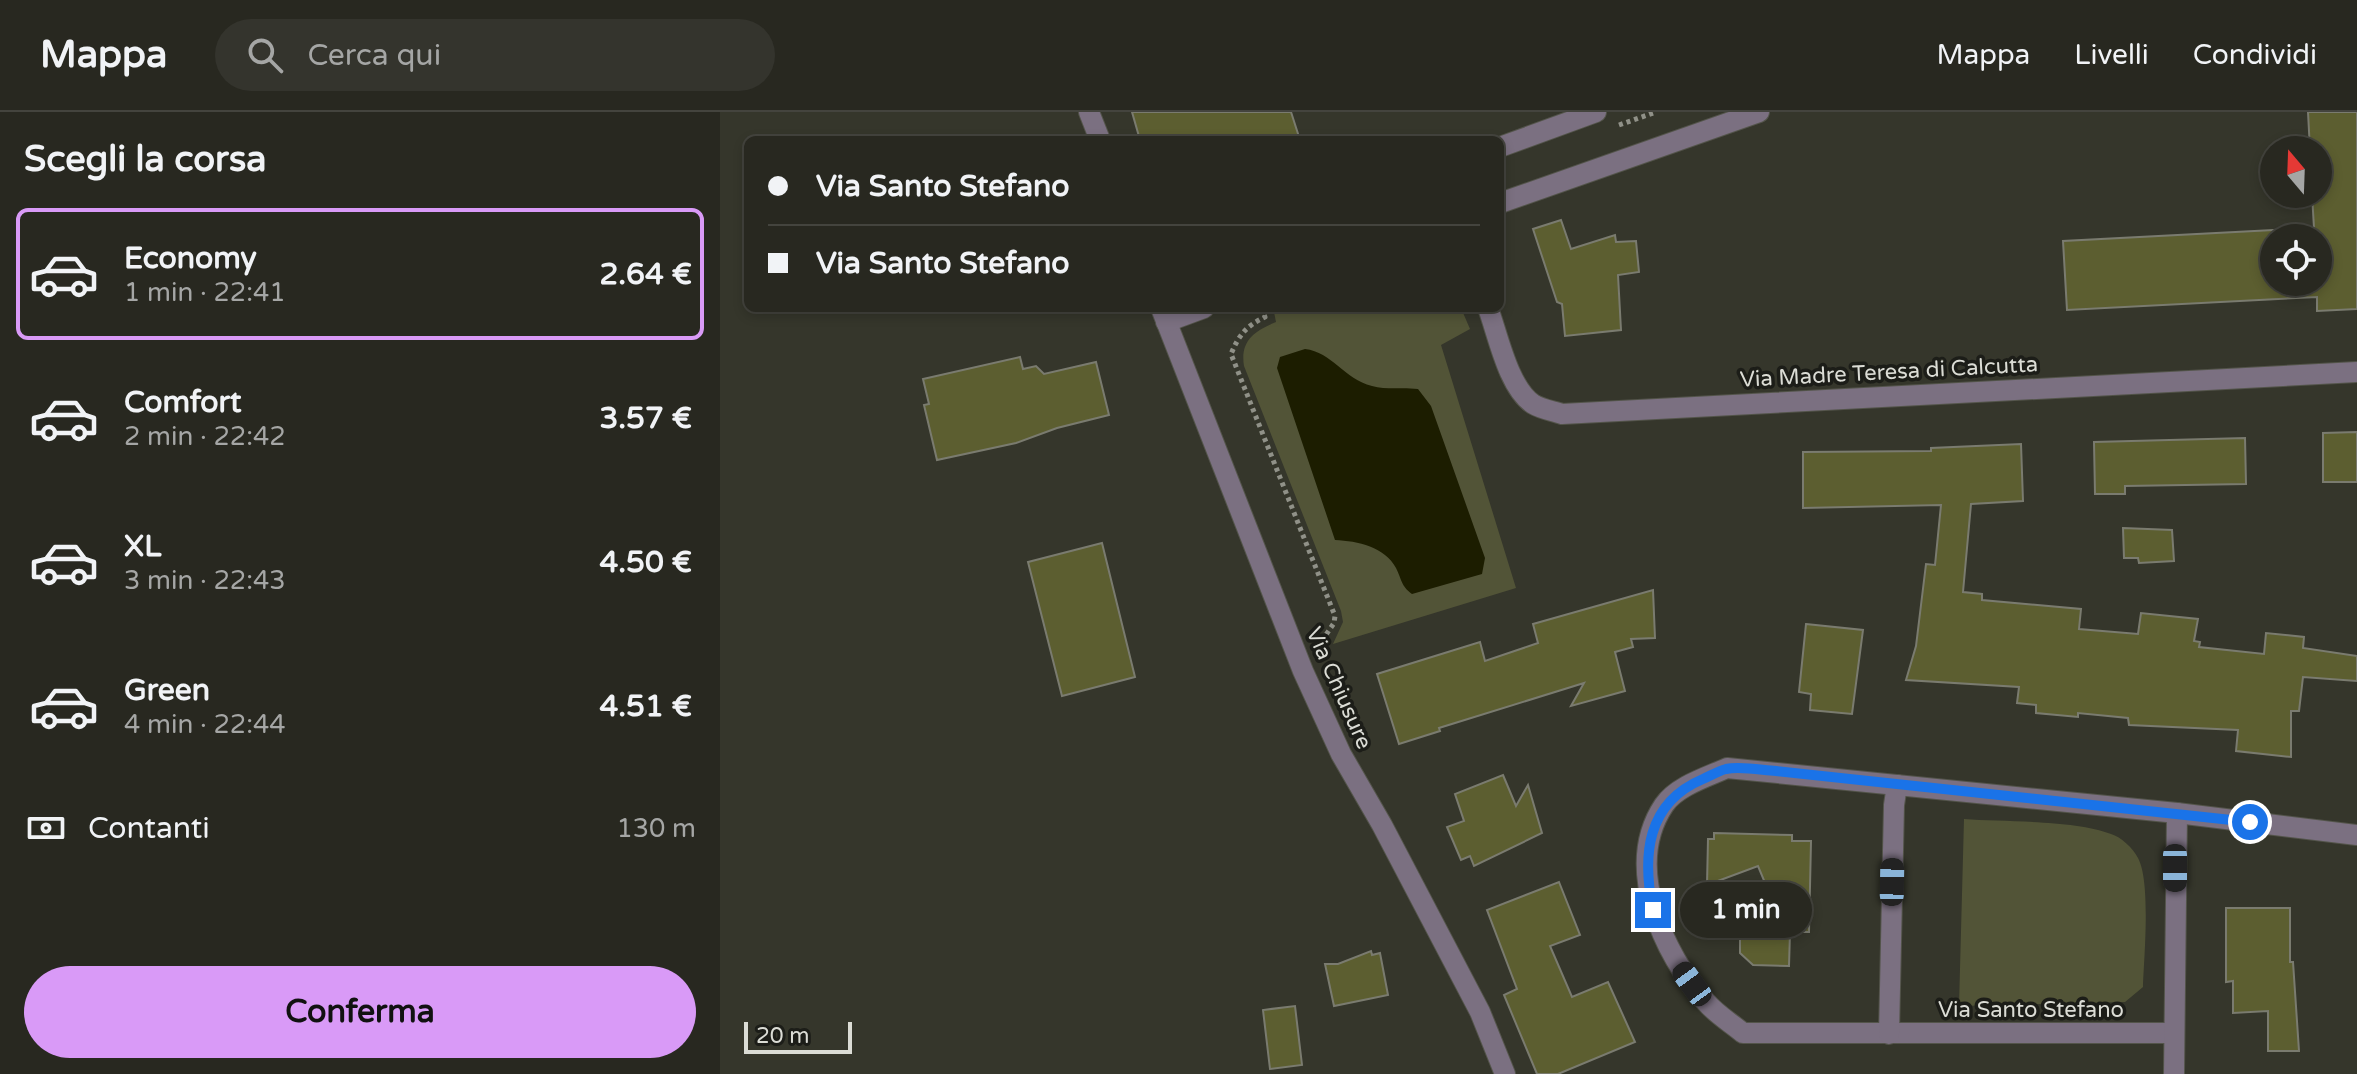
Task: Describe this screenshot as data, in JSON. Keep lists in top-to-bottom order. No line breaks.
{"streets":{"street":["Via Madre Teresa di Calcutta","Via Chiusure","Via Santo Stefano"]},"scale_bar":"20 m","north":"top","page":{"header":"Mappa","search":"Cerca qui","nav":["Mappa","Livelli","Condividi"],"heading":"Scegli la corsa","banner":["Via Santo Stefano","Via Santo Stefano"],"list":[{"name":"Economy","note":"1 min · 22:41","value":"2.64 €"},{"name":"Comfort","note":"2 min · 22:42","value":"3.57 €"},{"name":"XL","note":"3 min · 22:43","value":"4.50 €"},{"name":"Green","note":"4 min · 22:44","value":"4.51 €"}],"pay":["Contanti","130 m"],"bubble":"1 min","buttons":"Conferma","scale":"20 m"}}
